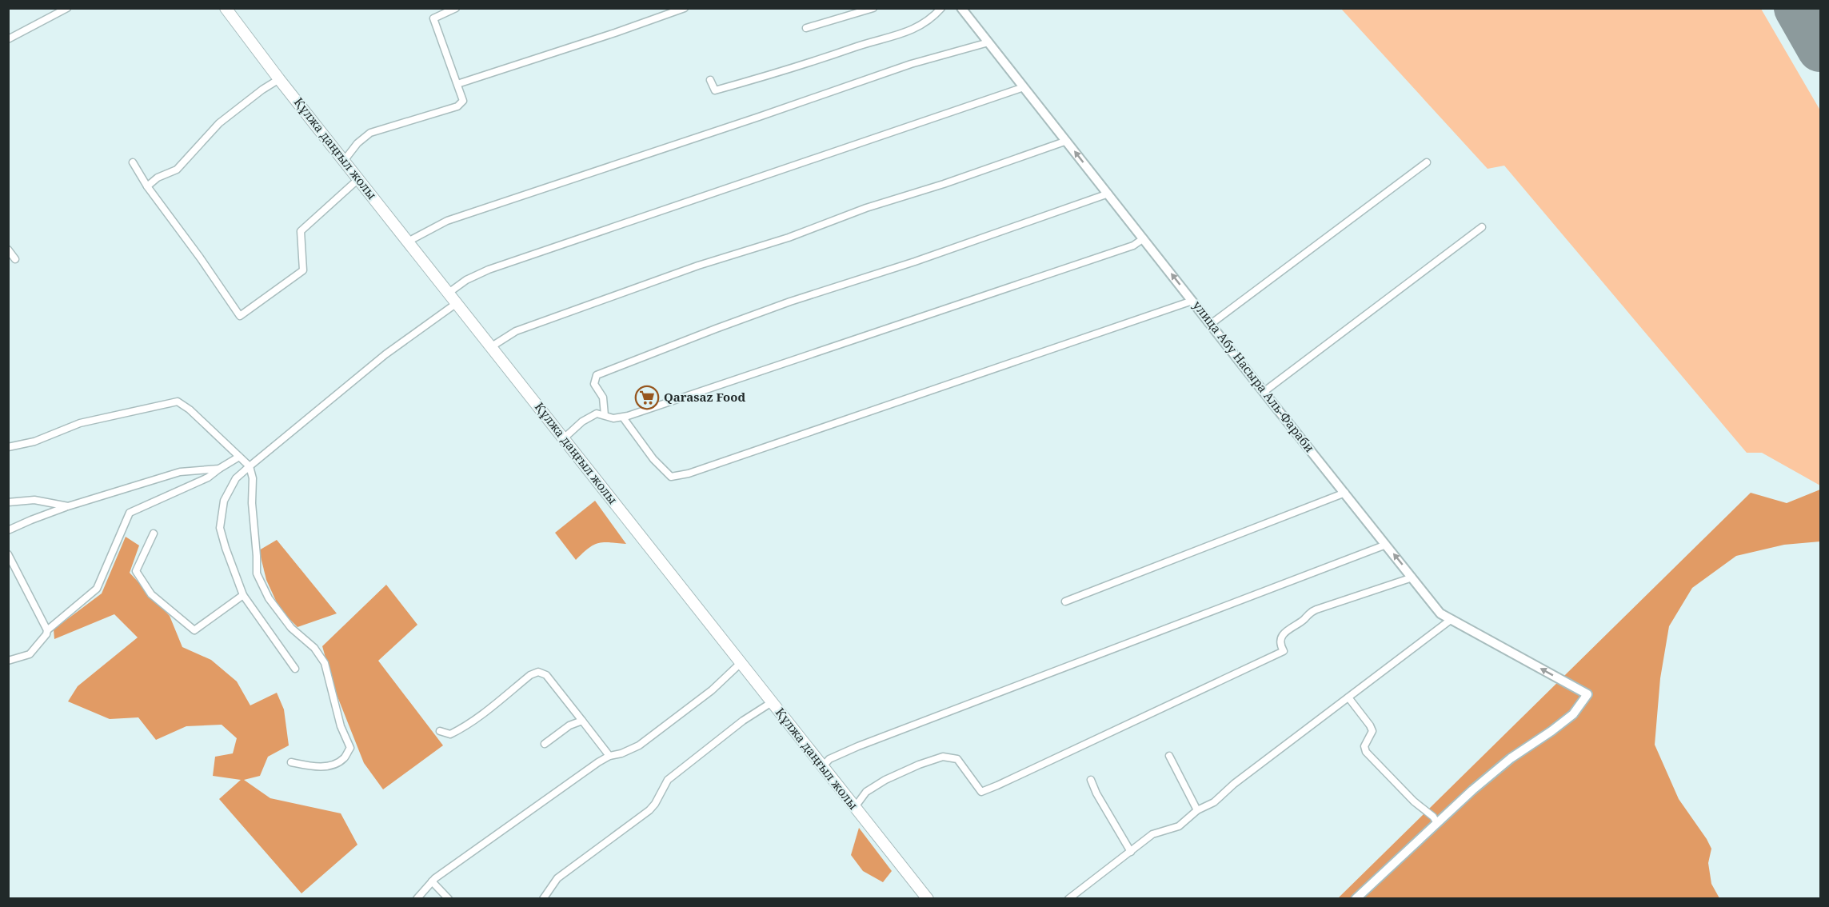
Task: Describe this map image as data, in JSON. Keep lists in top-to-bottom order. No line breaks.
{"streets":{"main road":["Құлжа даңғыл жолы"],"street":["улица Абу Насыра Аль-Фараби"]},"places":{"supermarket":["Qarasaz Food"]}}
